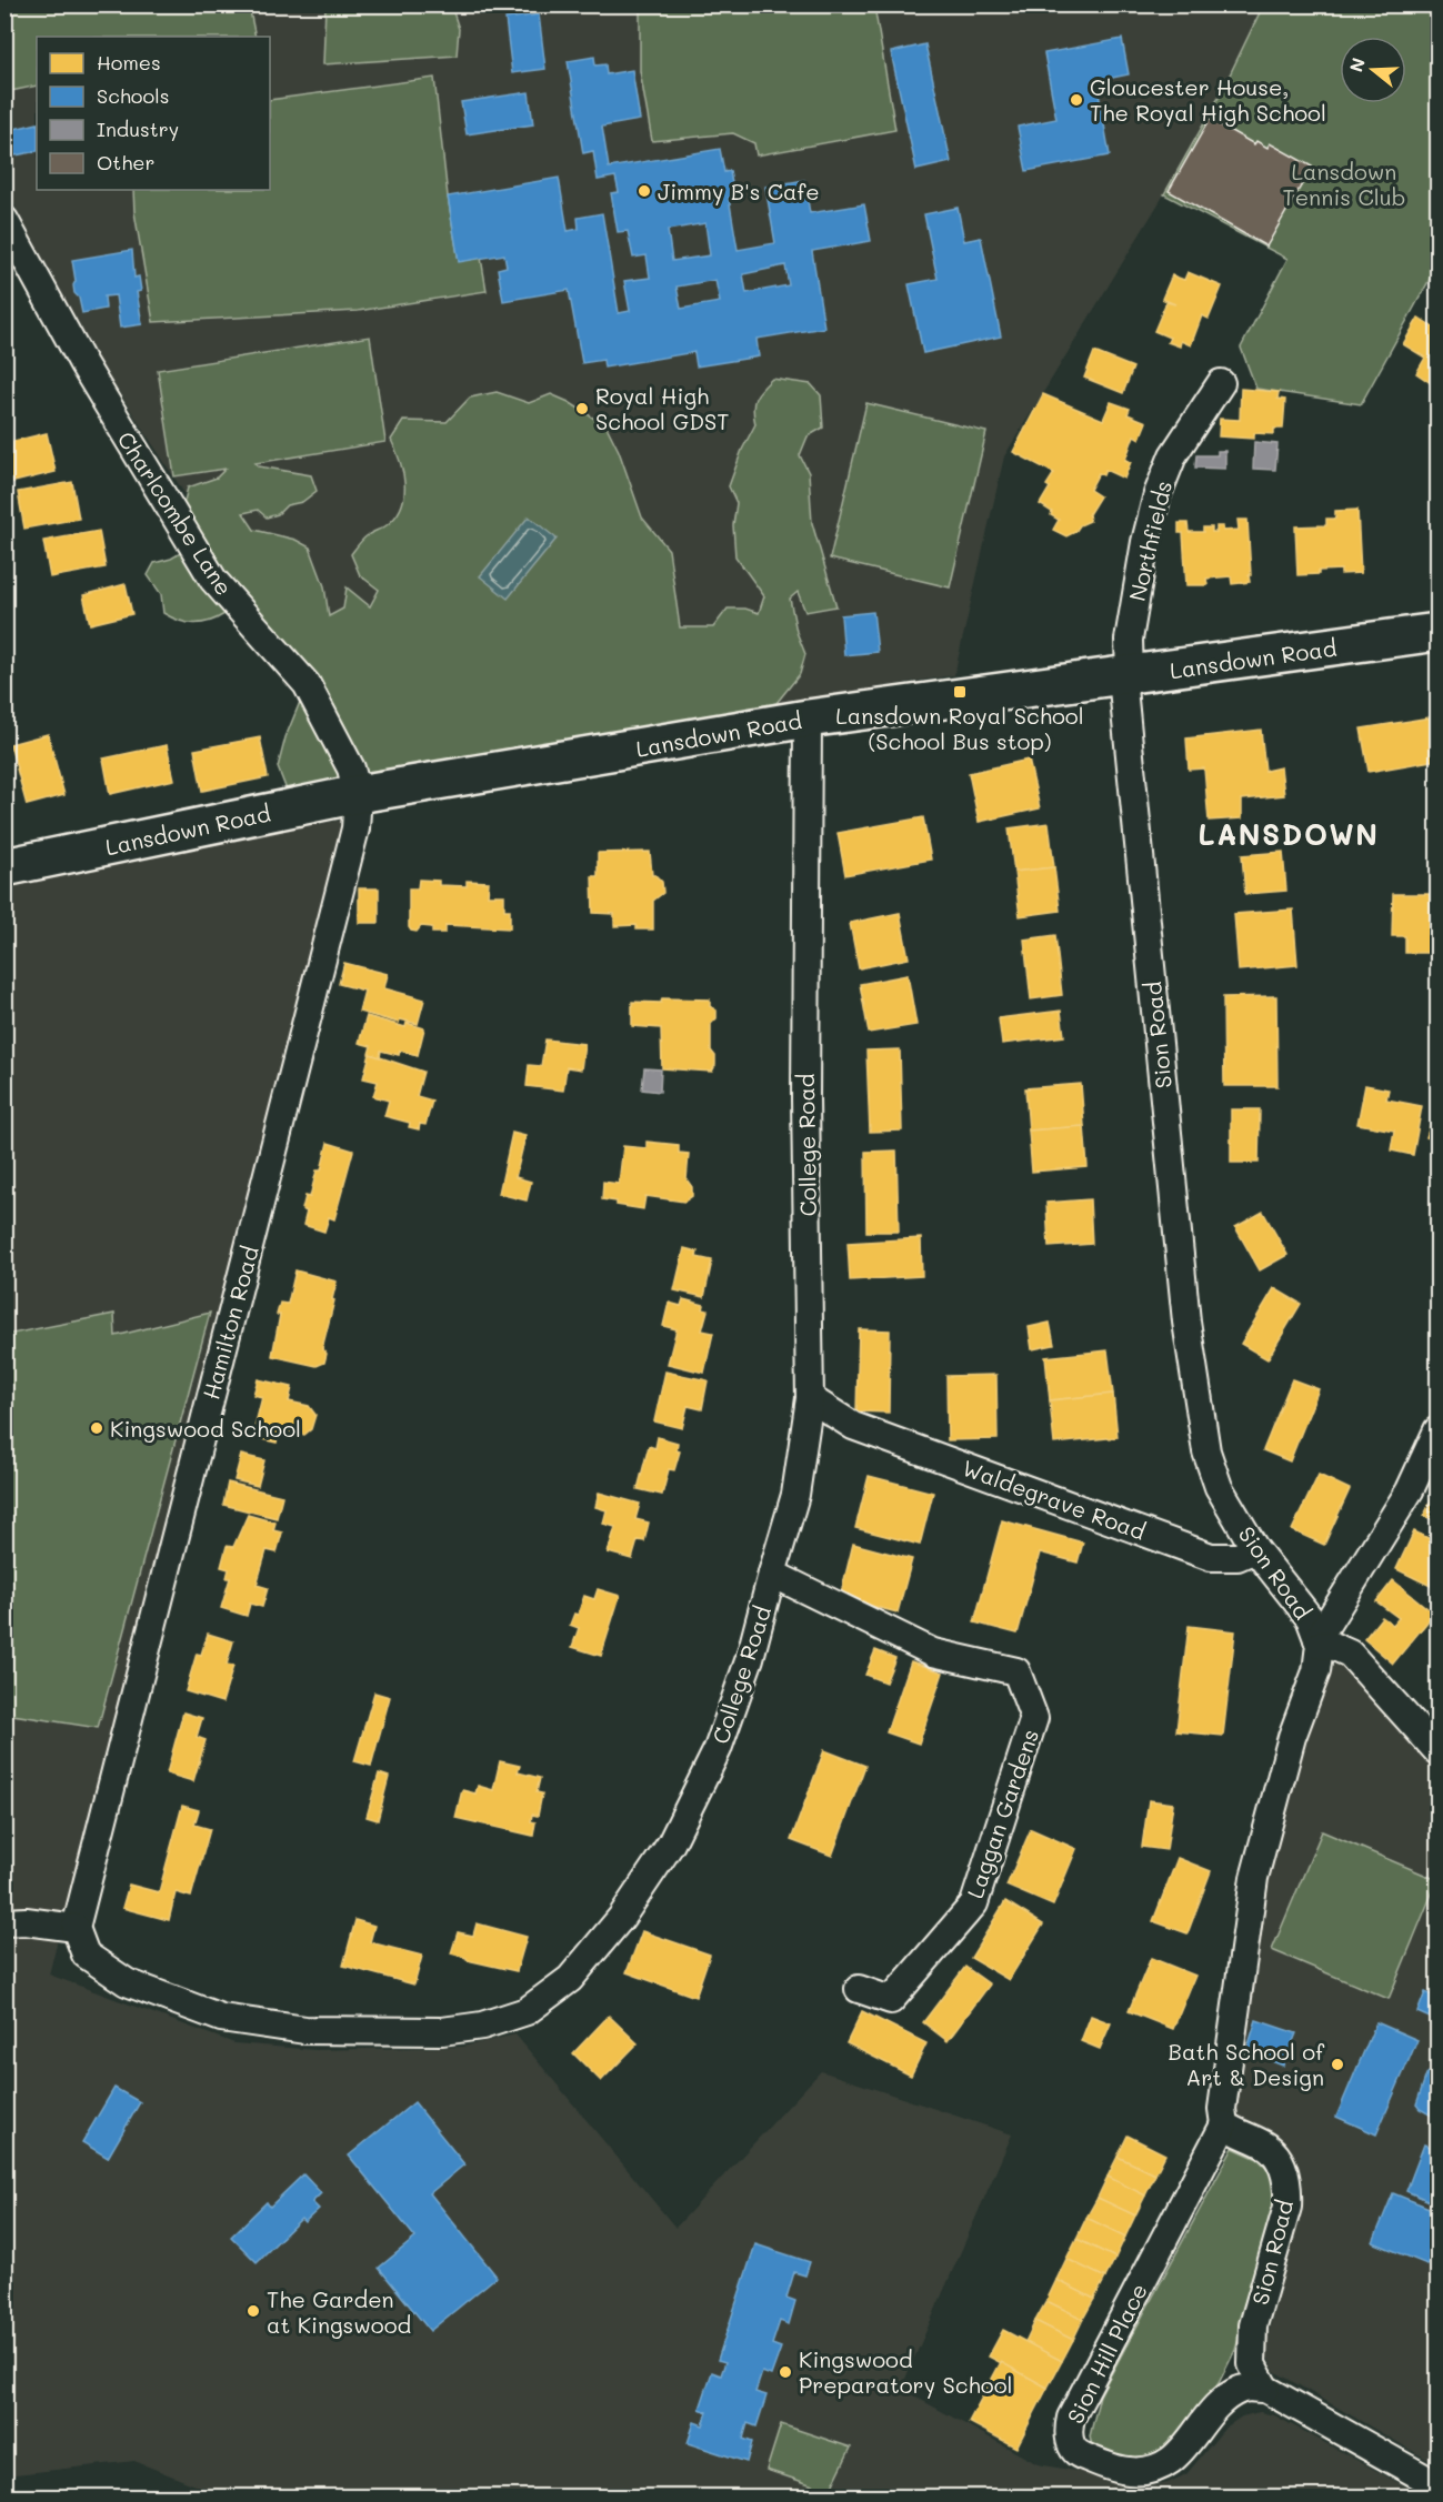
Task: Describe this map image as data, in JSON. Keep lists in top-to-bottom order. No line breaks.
{"streets":{"street":["Charlcombe Lane","Northfields","Lansdown Road","Sion Road","College Road","Hamilton Road","Waldegrave Road","Laggan Gardens","Sion Hill Place"]},"crossings":[["Charlcombe Lane","Lansdown Road"],["Charlcombe Lane","Hamilton Road"],["Northfields","Lansdown Road"],["Northfields","Sion Road"],["Lansdown Road","Sion Road"],["Lansdown Road","College Road"],["Lansdown Road","Hamilton Road"],["Sion Road","Waldegrave Road"],["Sion Road","Sion Hill Place"],["College Road","Hamilton Road"],["College Road","Waldegrave Road"],["College Road","Laggan Gardens"]],"districts":["LANSDOWN"],"parks":["Lansdown Tennis Club"],"places":{"other":["Gloucester House, The Royal High School","Jimmy B's Cafe","Royal High School GDST","Kingswood School","Bath School of Art & Design","The Garden at Kingswood","Kingswood Preparatory School"],"transit":["Lansdown Royal School (School Bus stop)"]},"legend":["Homes","Schools","Industry","Other"],"north":"left"}
